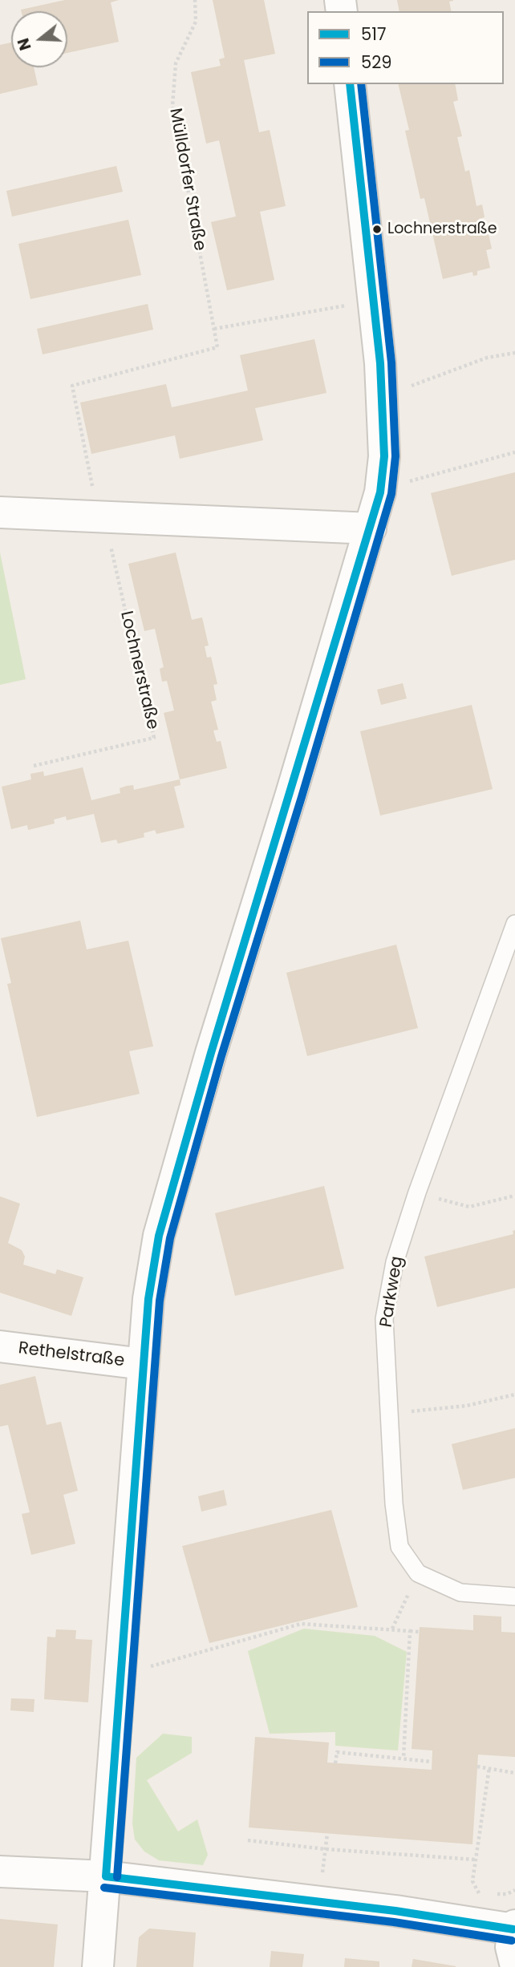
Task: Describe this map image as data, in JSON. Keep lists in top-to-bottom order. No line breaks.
{"streets":{"street":["Rethelstraße"],"lane":["Parkweg"],"path":["Mülldorfer Straße","Lochnerstraße"]},"crossings":[["Mülldorfer Straße","Lochnerstraße"]],"places":["Lochnerstraße"],"lines":["transit line 517","transit line 529"],"legend":["517","529"],"north":"left"}
